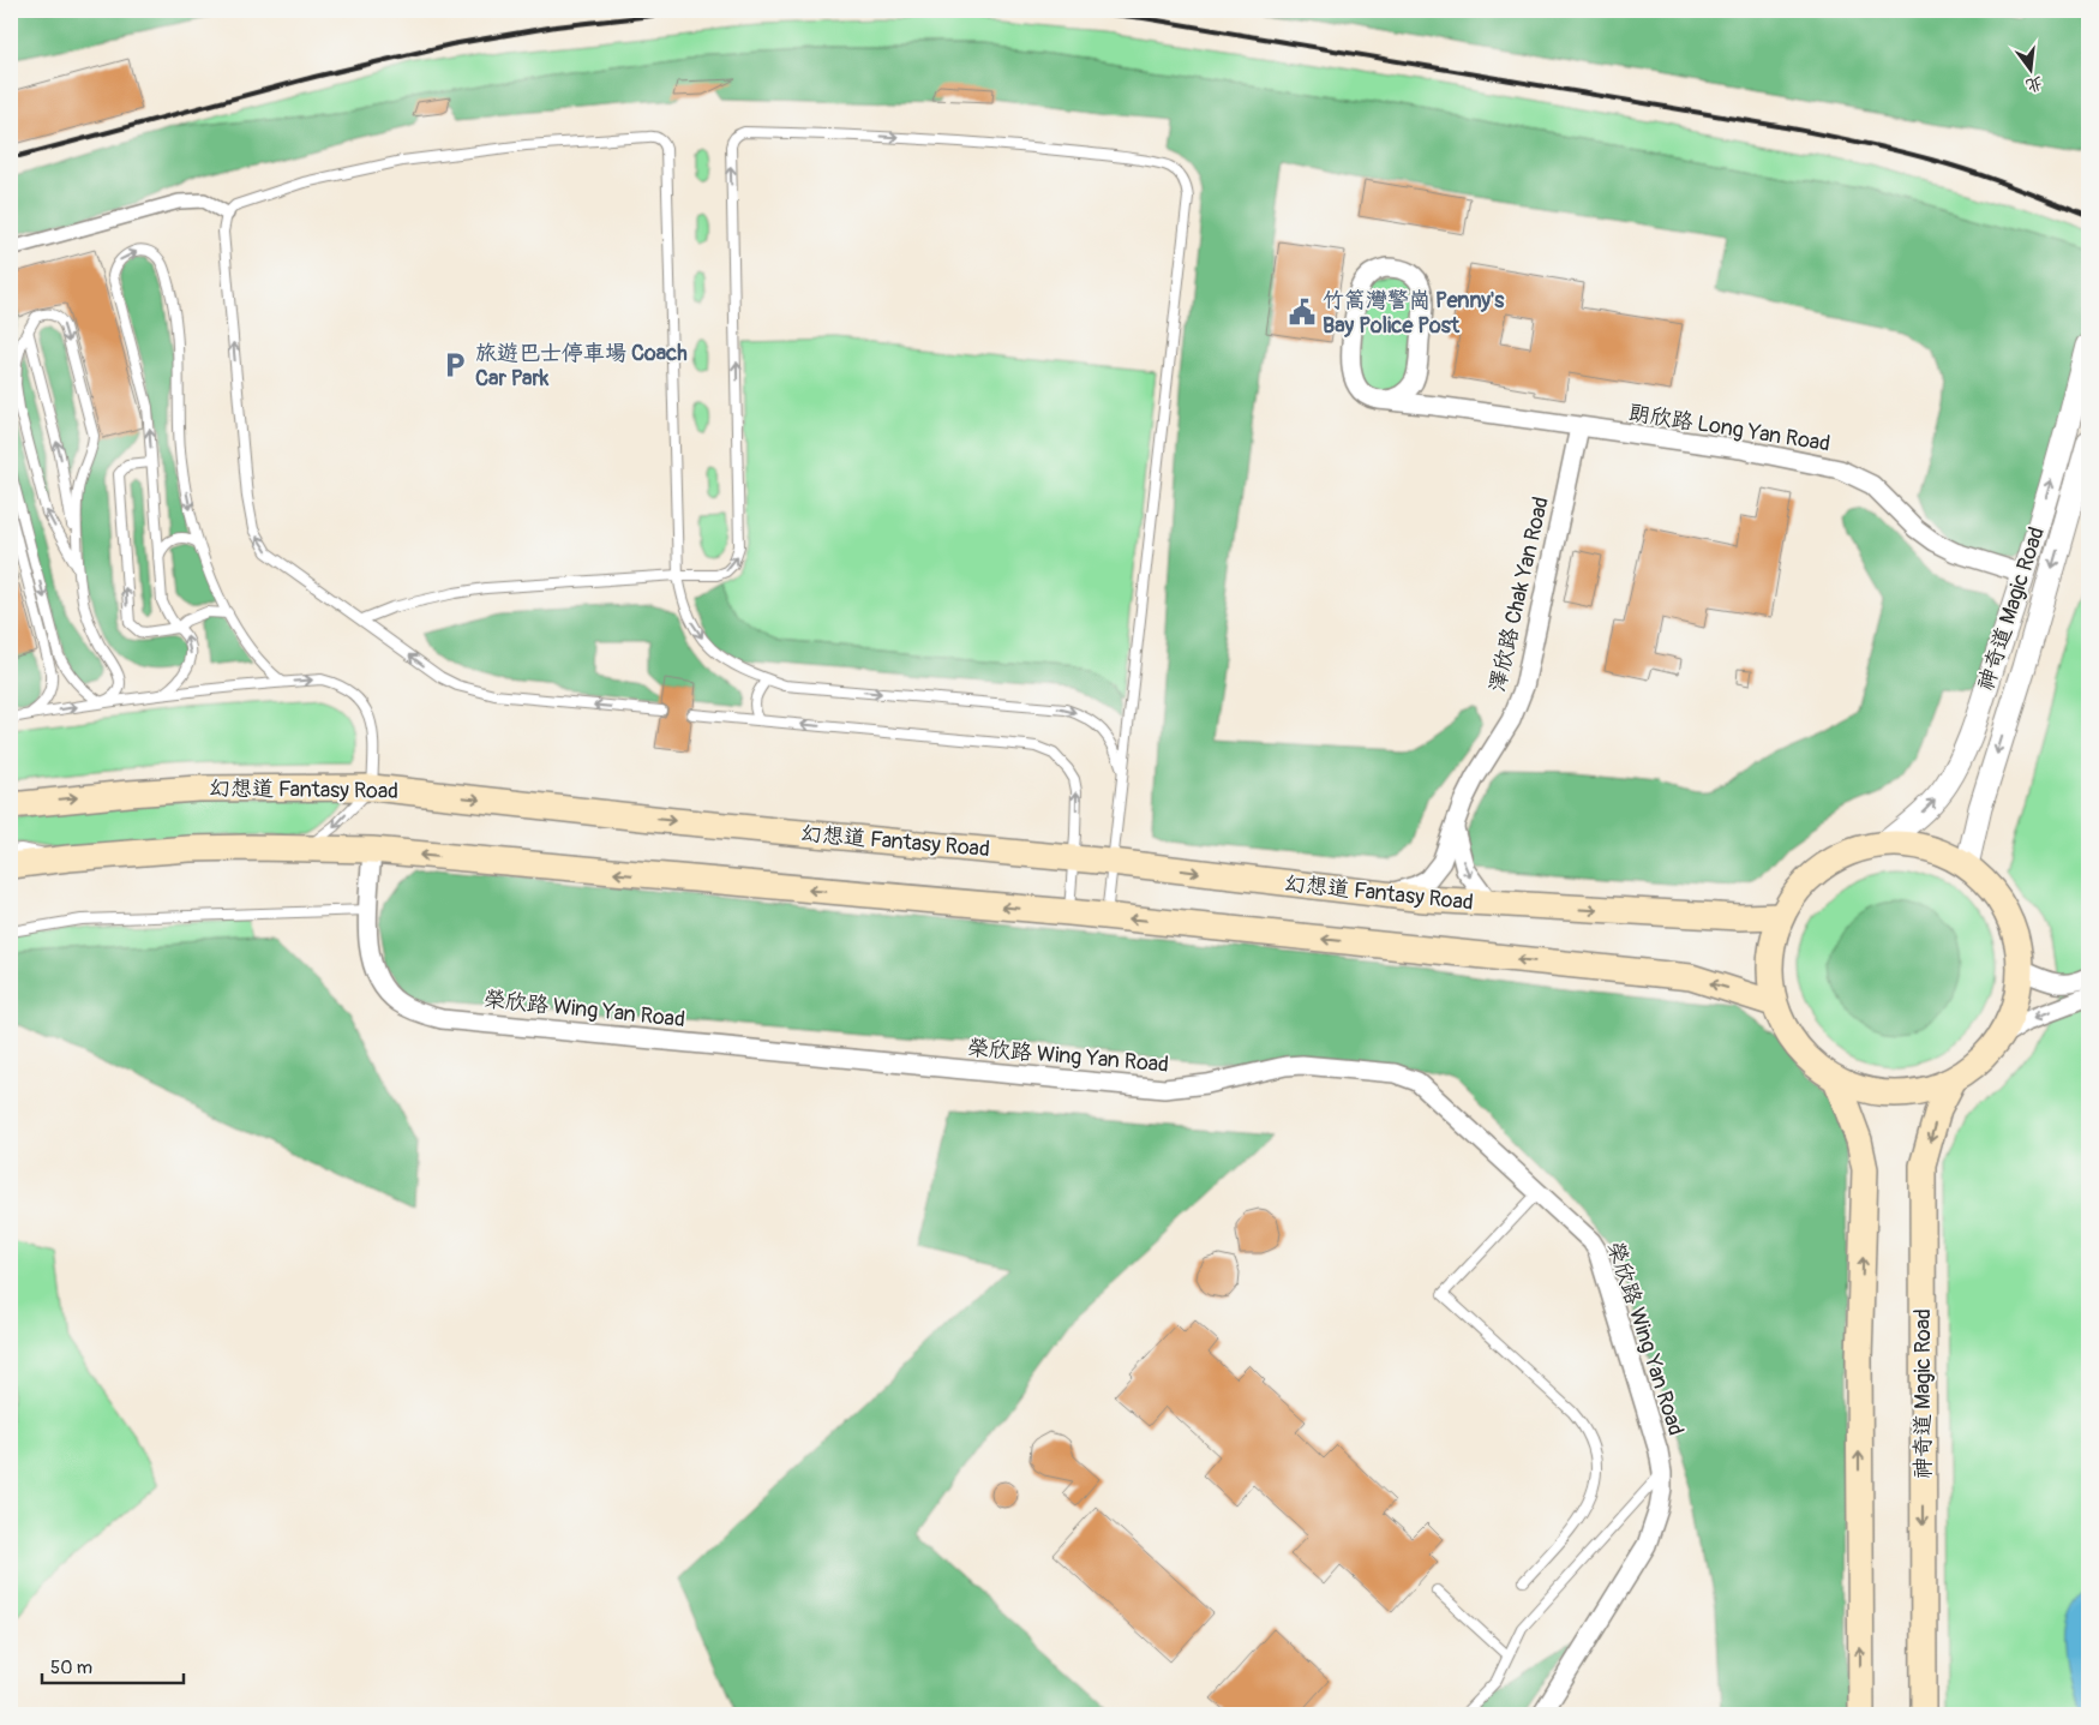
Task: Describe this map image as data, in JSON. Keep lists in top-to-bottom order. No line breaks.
{"streets":{"main road":["神奇道 Magic Road","幻想道 Fantasy Road"],"street":["朗欣路 Long Yan Road","澤欣路 Chak Yan Road","榮欣路 Wing Yan Road"]},"crossings":[["朗欣路 Long Yan Road","澤欣路 Chak Yan Road"],["朗欣路 Long Yan Road","神奇道 Magic Road"],["澤欣路 Chak Yan Road","幻想道 Fantasy Road"]],"places":{"public building":["竹篙灣警崗 Penny's Bay Police Post"],"parking":["旅遊巴士停車場 Coach Car Park"]},"scale_bar":"50 m","north":"bottom"}
